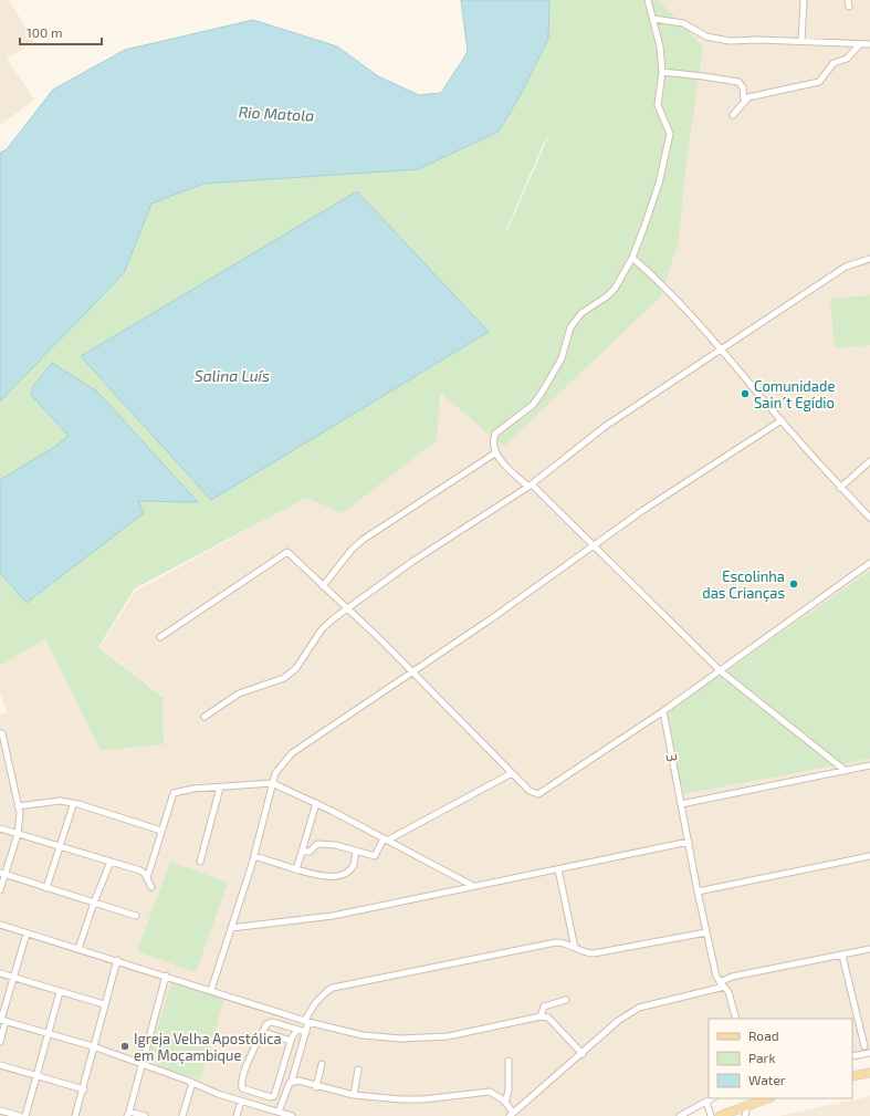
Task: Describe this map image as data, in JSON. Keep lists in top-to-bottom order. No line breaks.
{"streets":{"street":["3"]},"water":["Rio Matola","Salina Luís"],"places":["Comunidade Sain´t Egídio","Escolinha das Crianças","Igreja Velha Apostólica em Moçambique"],"legend":["Road","Park","Water"],"scale_bar":"100 m"}
